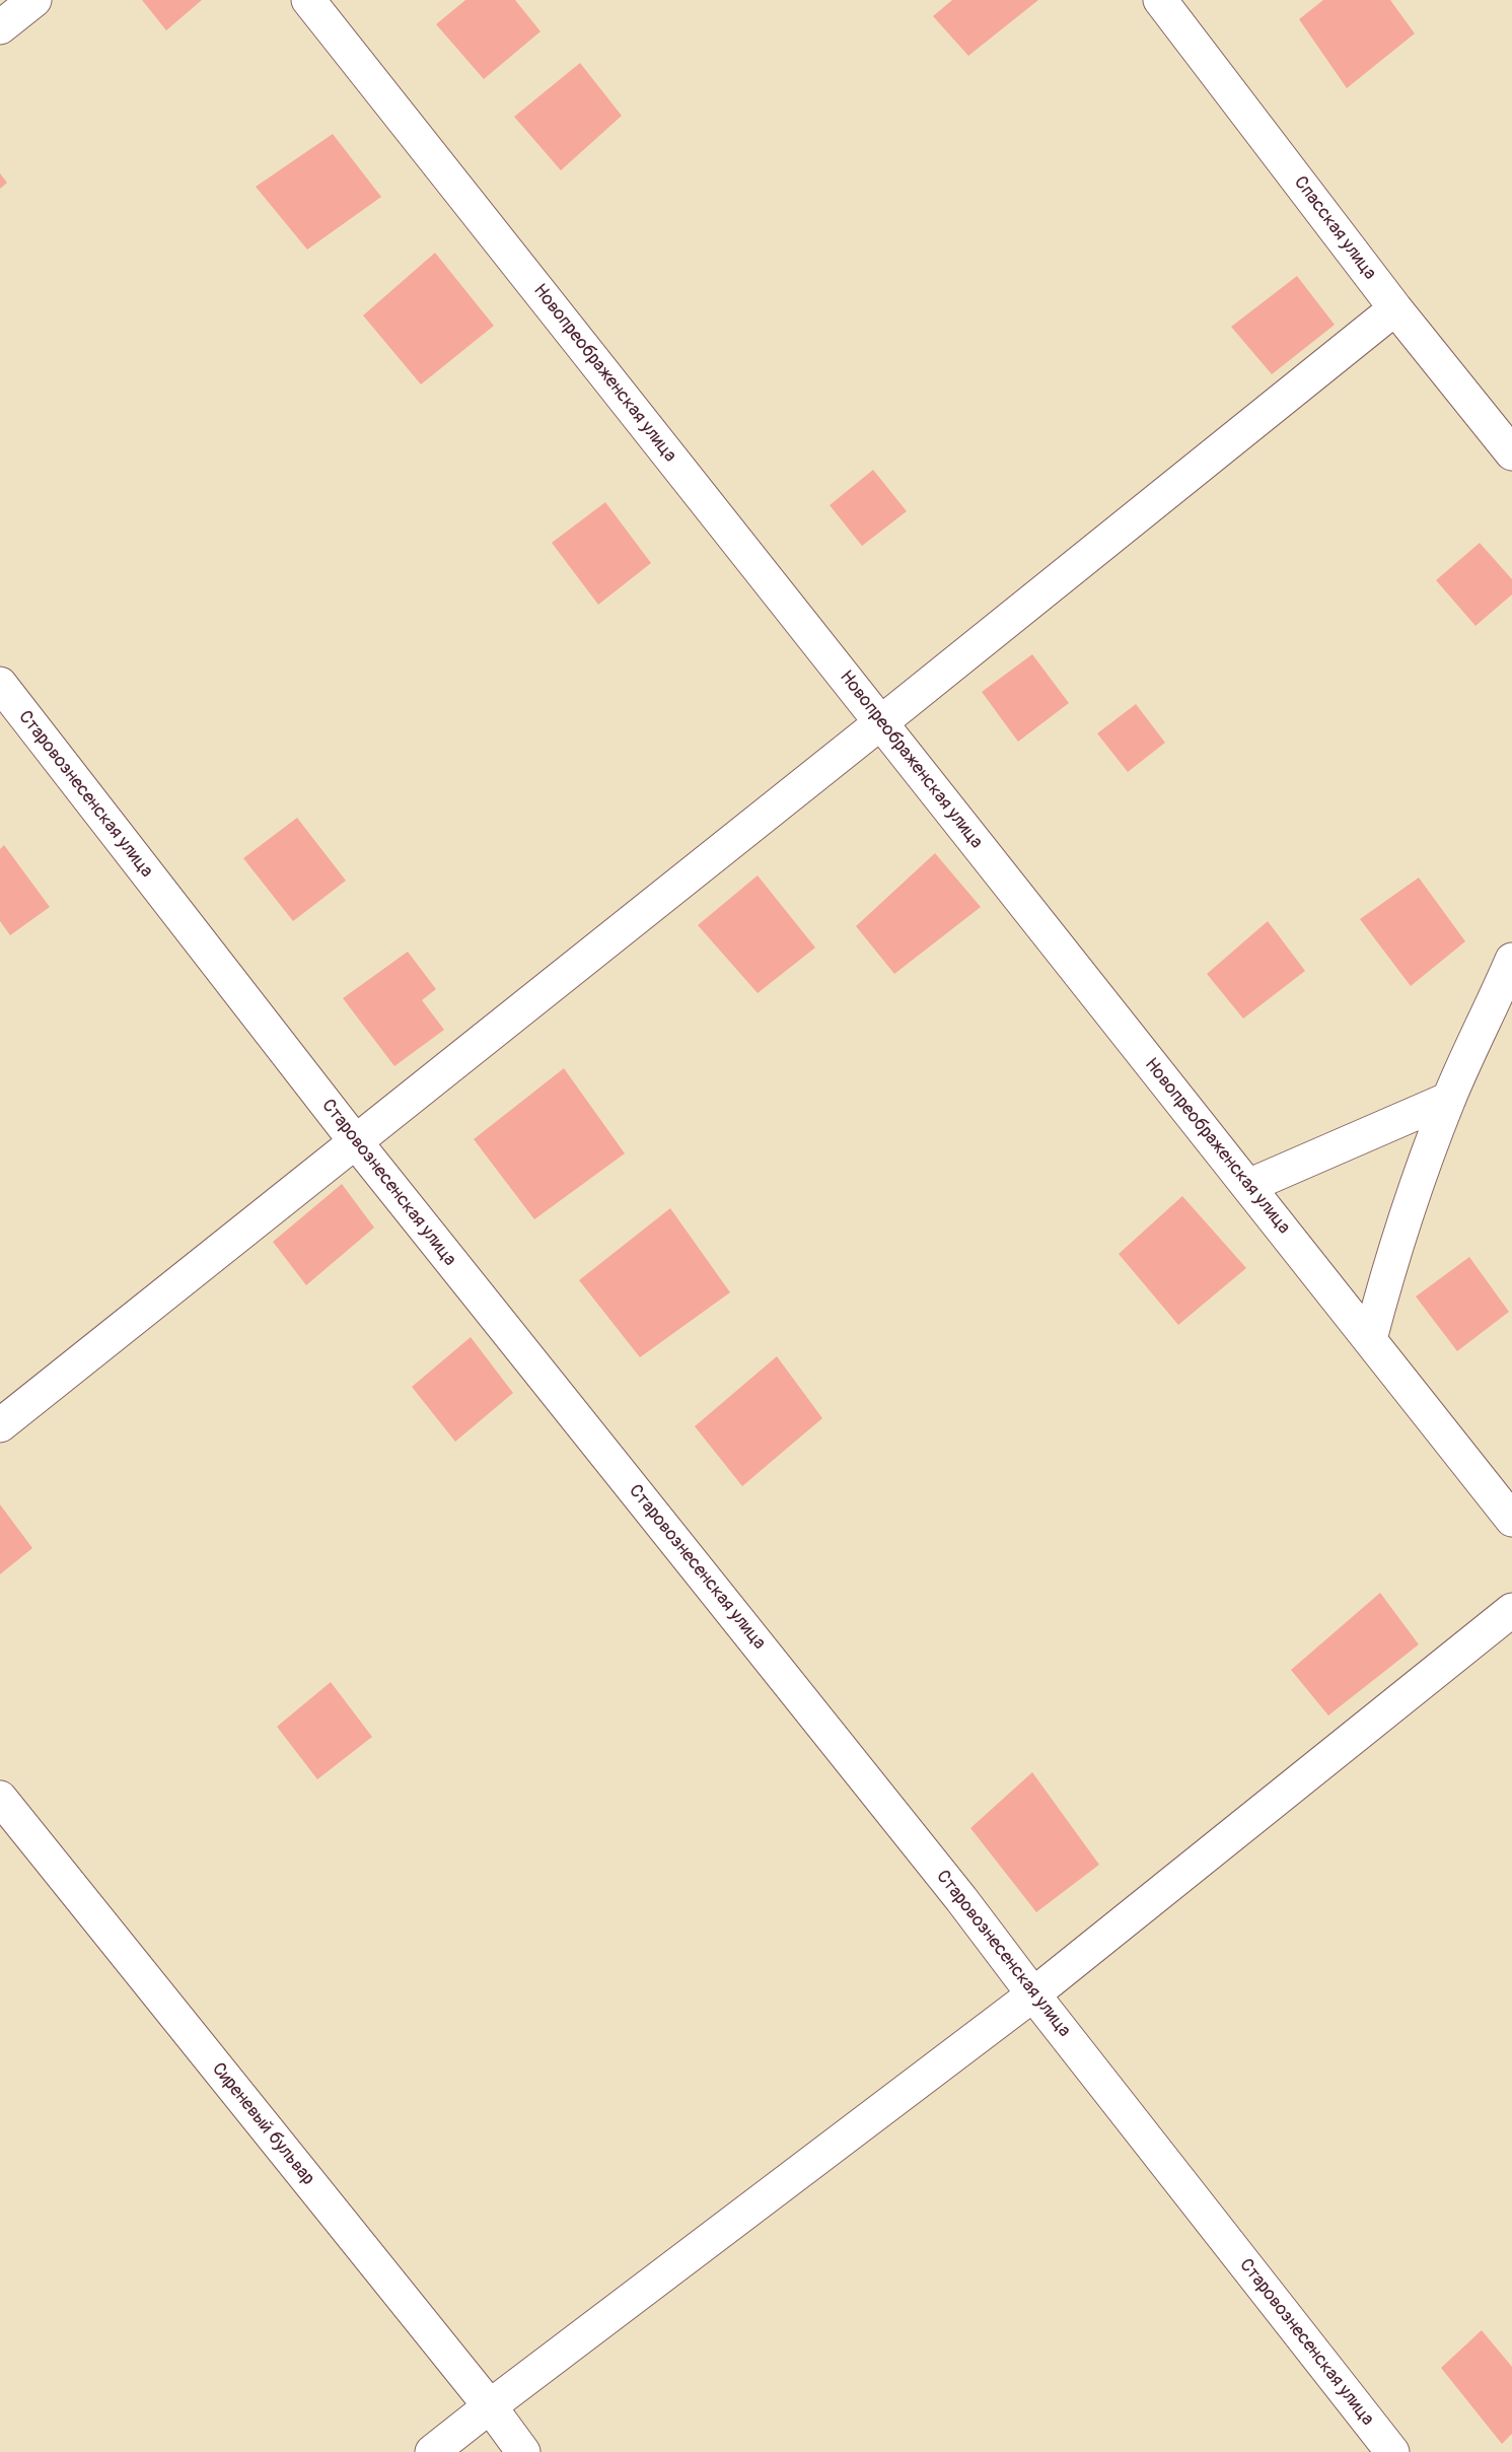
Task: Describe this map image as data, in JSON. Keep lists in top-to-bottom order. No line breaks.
{"streets":{"street":["Спасская улица","Новопреображенская улица","Старовознесенская улица","Сиреневый бульвар"]}}
